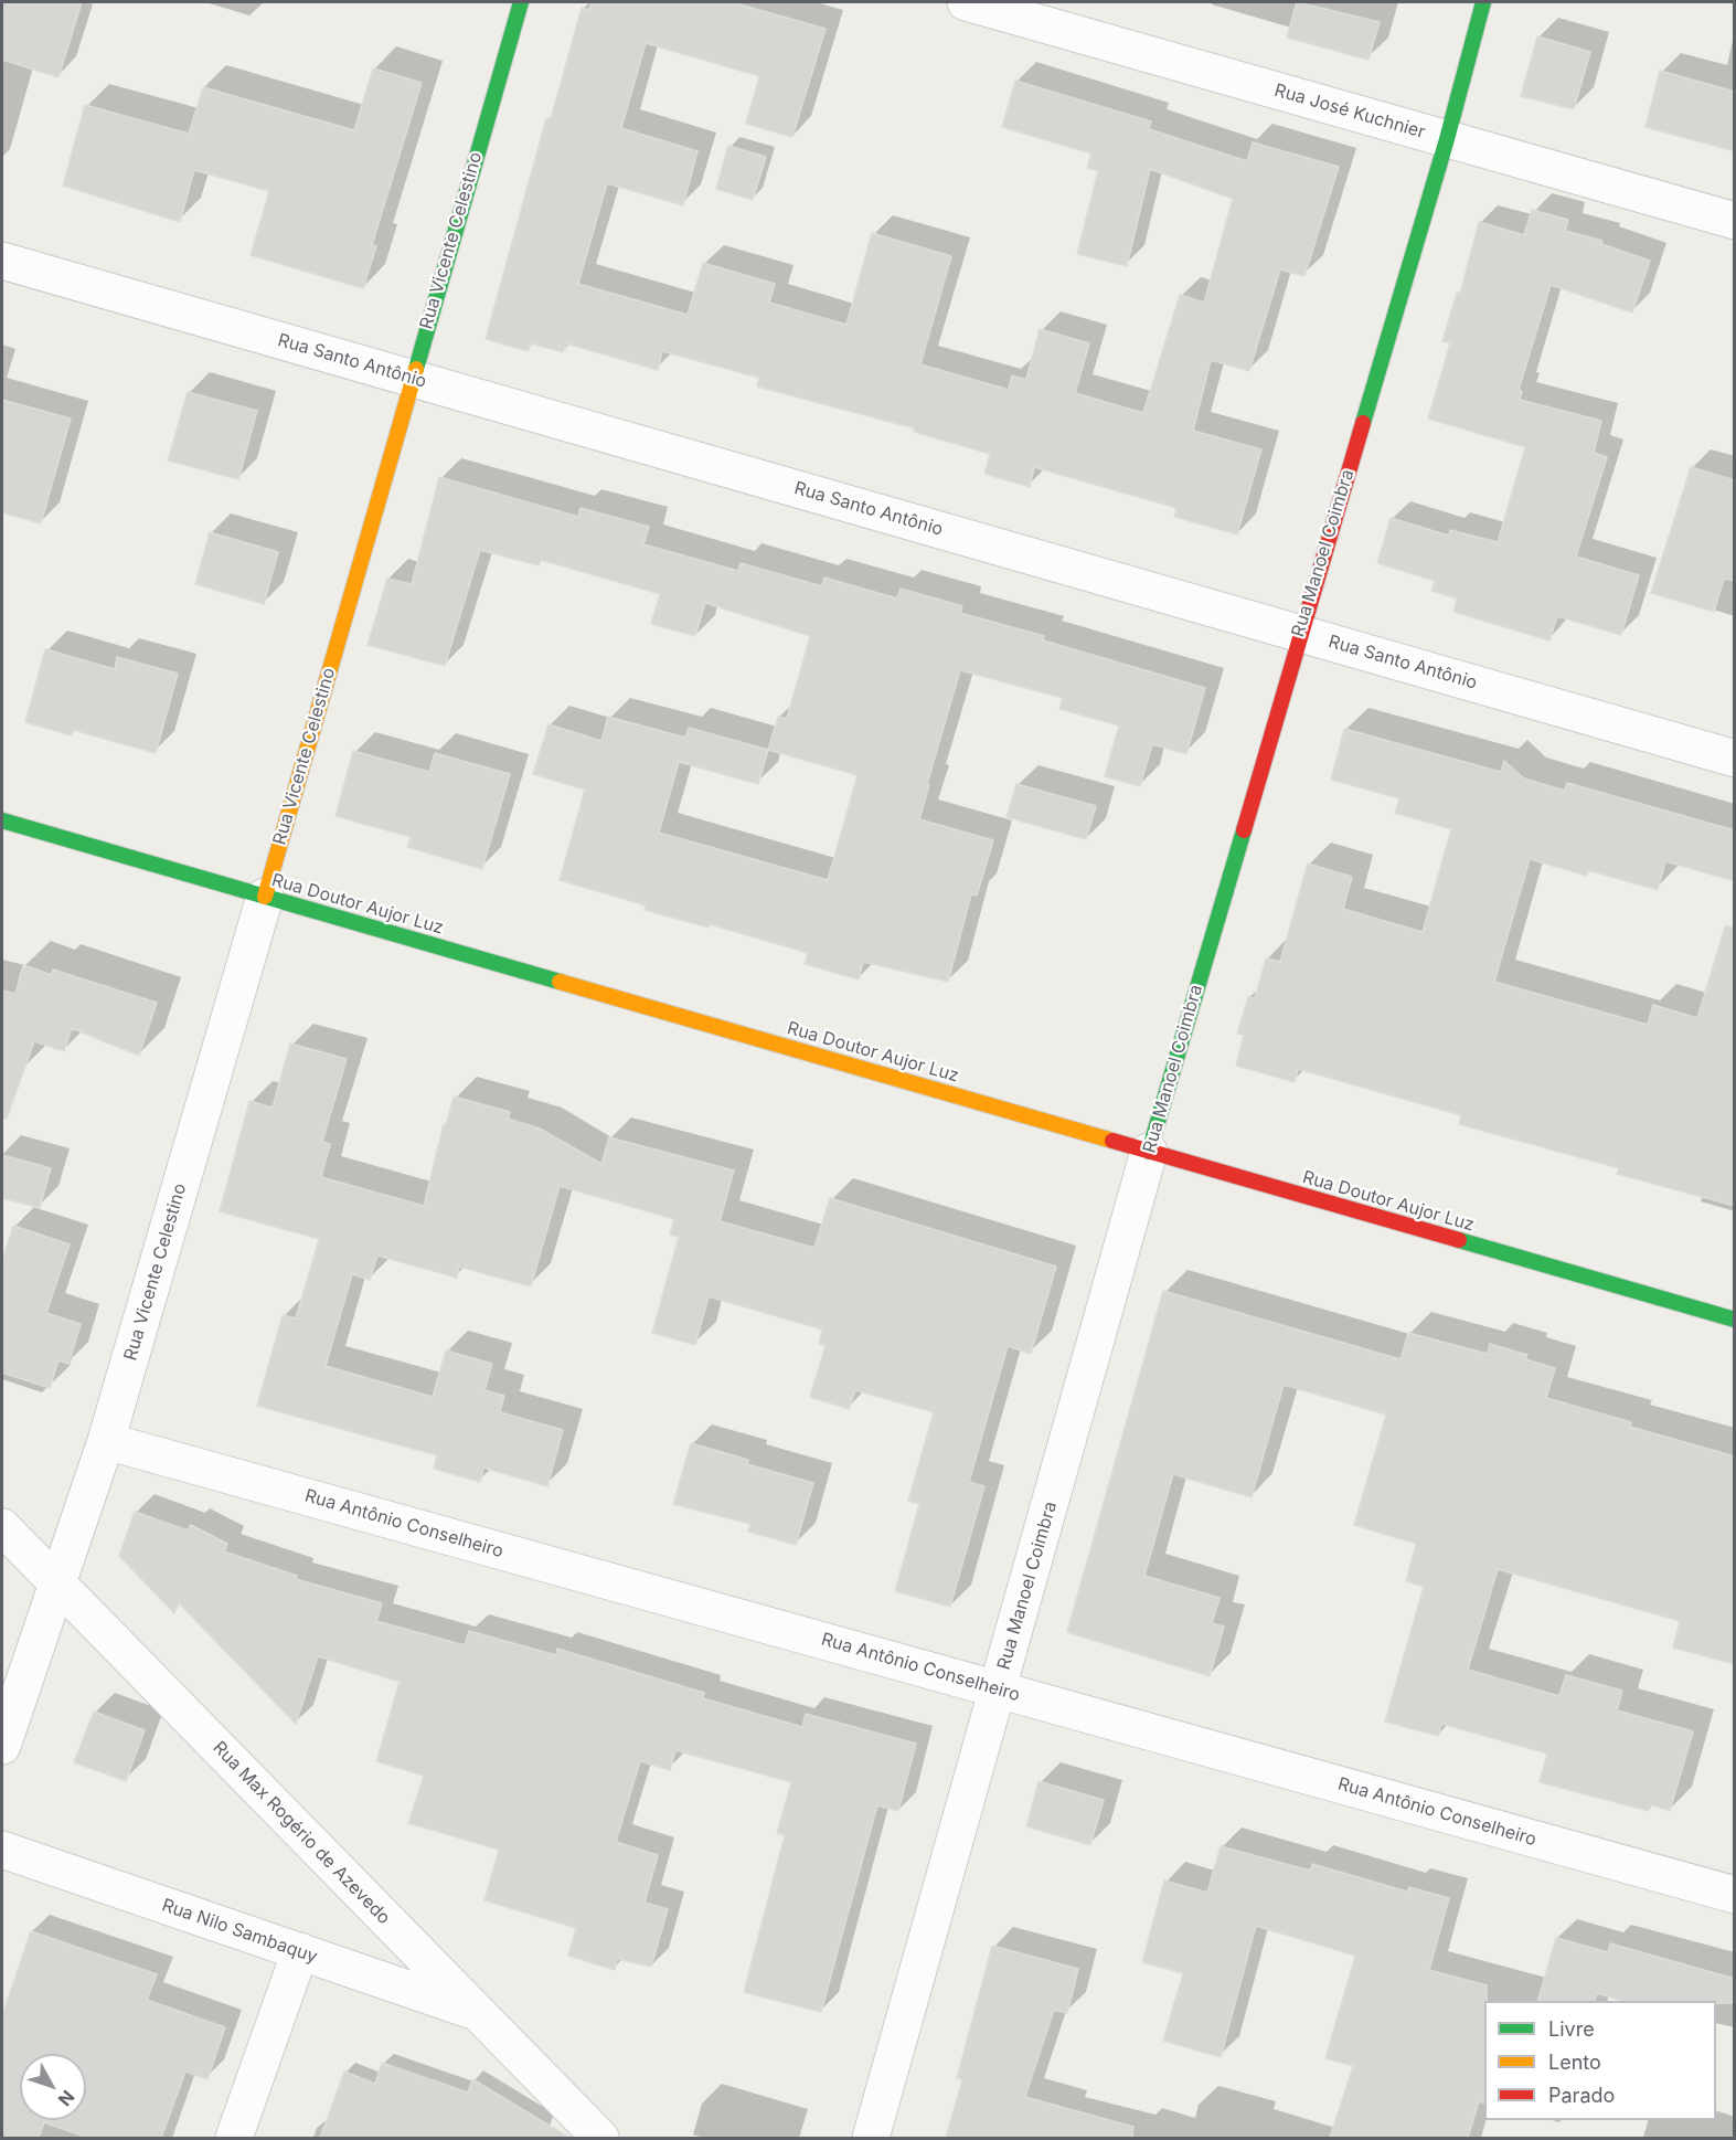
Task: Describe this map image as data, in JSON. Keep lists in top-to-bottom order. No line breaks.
{"streets":{"street":["Rua José Kuchnier","Rua Vicente Celestino","Rua Santo Antônio","Rua Manoel Coimbra","Rua Doutor Aujor Luz","Rua Antônio Conselheiro","Rua Max Rogério de Azevedo","Rua Nilo Sambaquy"]},"crossings":[["Rua José Kuchnier","Rua Manoel Coimbra"],["Rua Vicente Celestino","Rua Santo Antônio"],["Rua Vicente Celestino","Rua Doutor Aujor Luz"],["Rua Vicente Celestino","Rua Antônio Conselheiro"],["Rua Vicente Celestino","Rua Max Rogério de Azevedo"],["Rua Santo Antônio","Rua Manoel Coimbra"],["Rua Manoel Coimbra","Rua Doutor Aujor Luz"],["Rua Manoel Coimbra","Rua Antônio Conselheiro"],["Rua Max Rogério de Azevedo","Rua Nilo Sambaquy"]],"legend":["Livre","Lento","Parado"],"north":"bottom right"}
